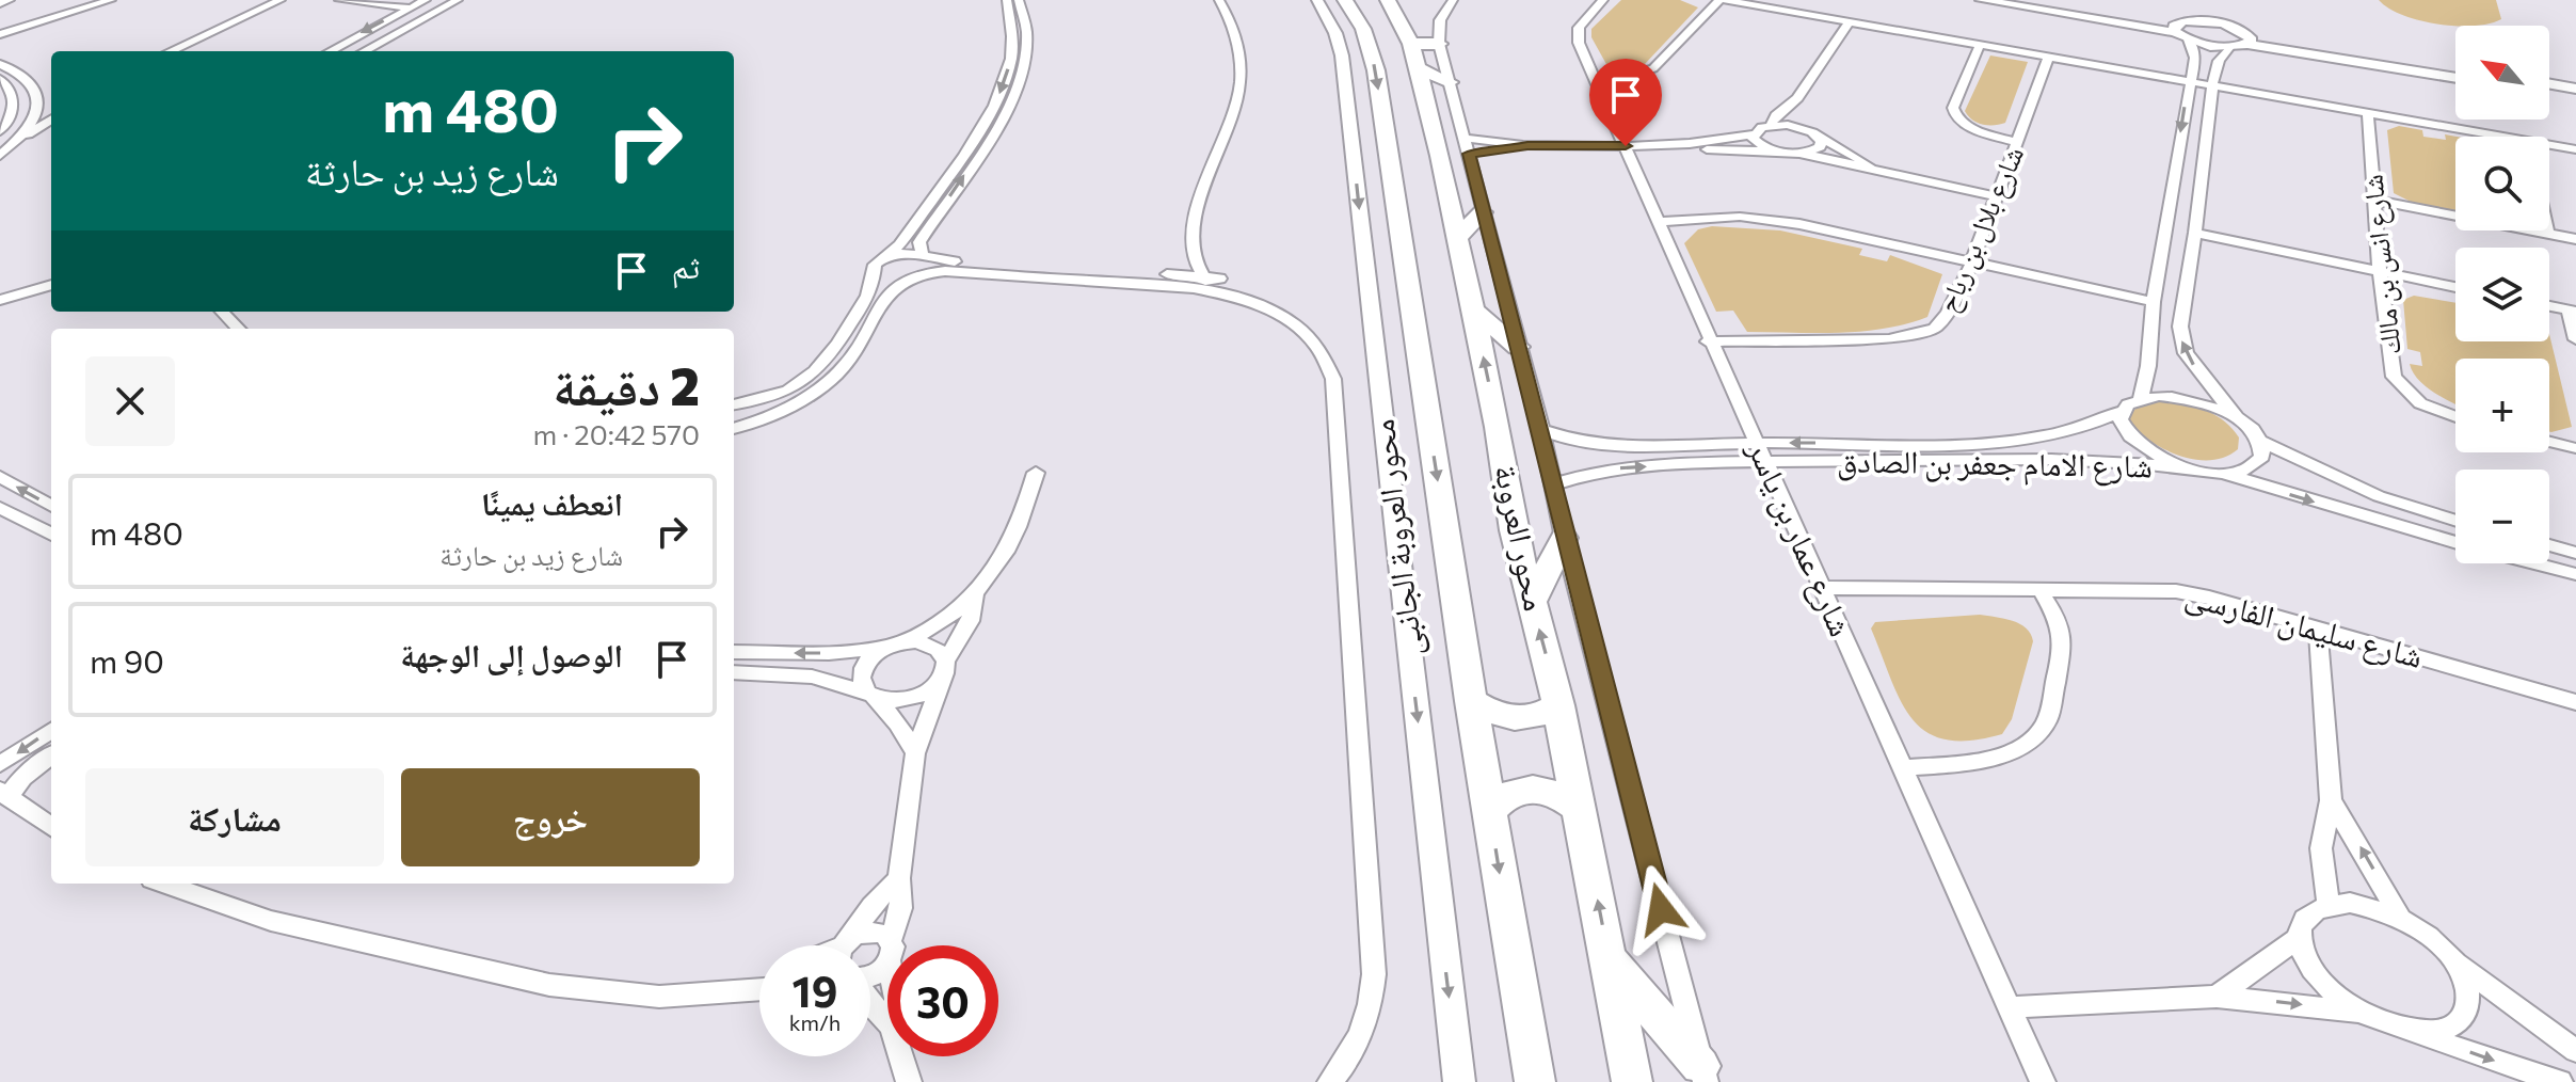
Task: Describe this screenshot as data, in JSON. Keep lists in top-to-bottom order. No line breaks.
{"streets":{"main road":["محور العروبة"],"street":["شارع بلال بن رباح","شارع انس بن مالك","شارع الامام جعفر بن الصادق","محور العروبة الجانبى","شارع عمار بن ياسر","شارع سليمان الفارسى"]},"crossings":[["شارع بلال بن رباح","شارع عمار بن ياسر"],["شارع الامام جعفر بن الصادق","شارع عمار بن ياسر"],["شارع عمار بن ياسر","شارع سليمان الفارسى"]],"north":"top left","page":{"map_buttons":["+","−"],"turn":["480 m","شارع زيد بن حارثة"],"then":"ثم","heading":["2 دقيقة","570 m · 20:42"],"list":[{"name":"انعطف يمينًا","note":"شارع زيد بن حارثة","value":"480 m"},{"name":"الوصول إلى الوجهة","value":"90 m"}],"buttons":["خروج","مشاركة"],"speed":"19 km/h","limit":"30"}}
